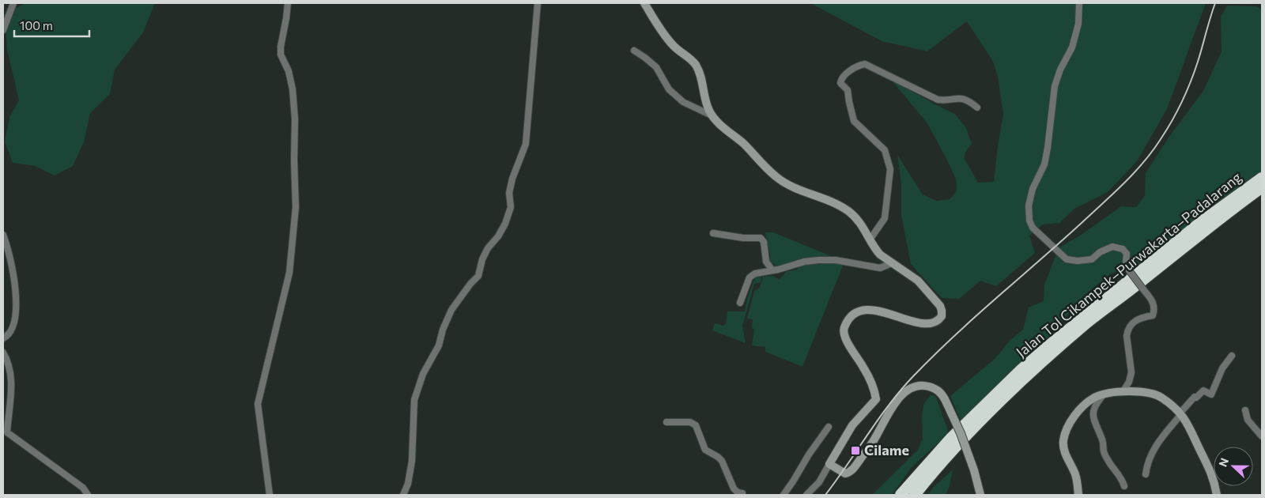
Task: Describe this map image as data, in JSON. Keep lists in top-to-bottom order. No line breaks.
{"streets":{"highway":["Jalan Tol Cikampek–Purwakarta–Padalarang"]},"places":{"transit":["Cilame"]},"scale_bar":"100 m","north":"left"}
